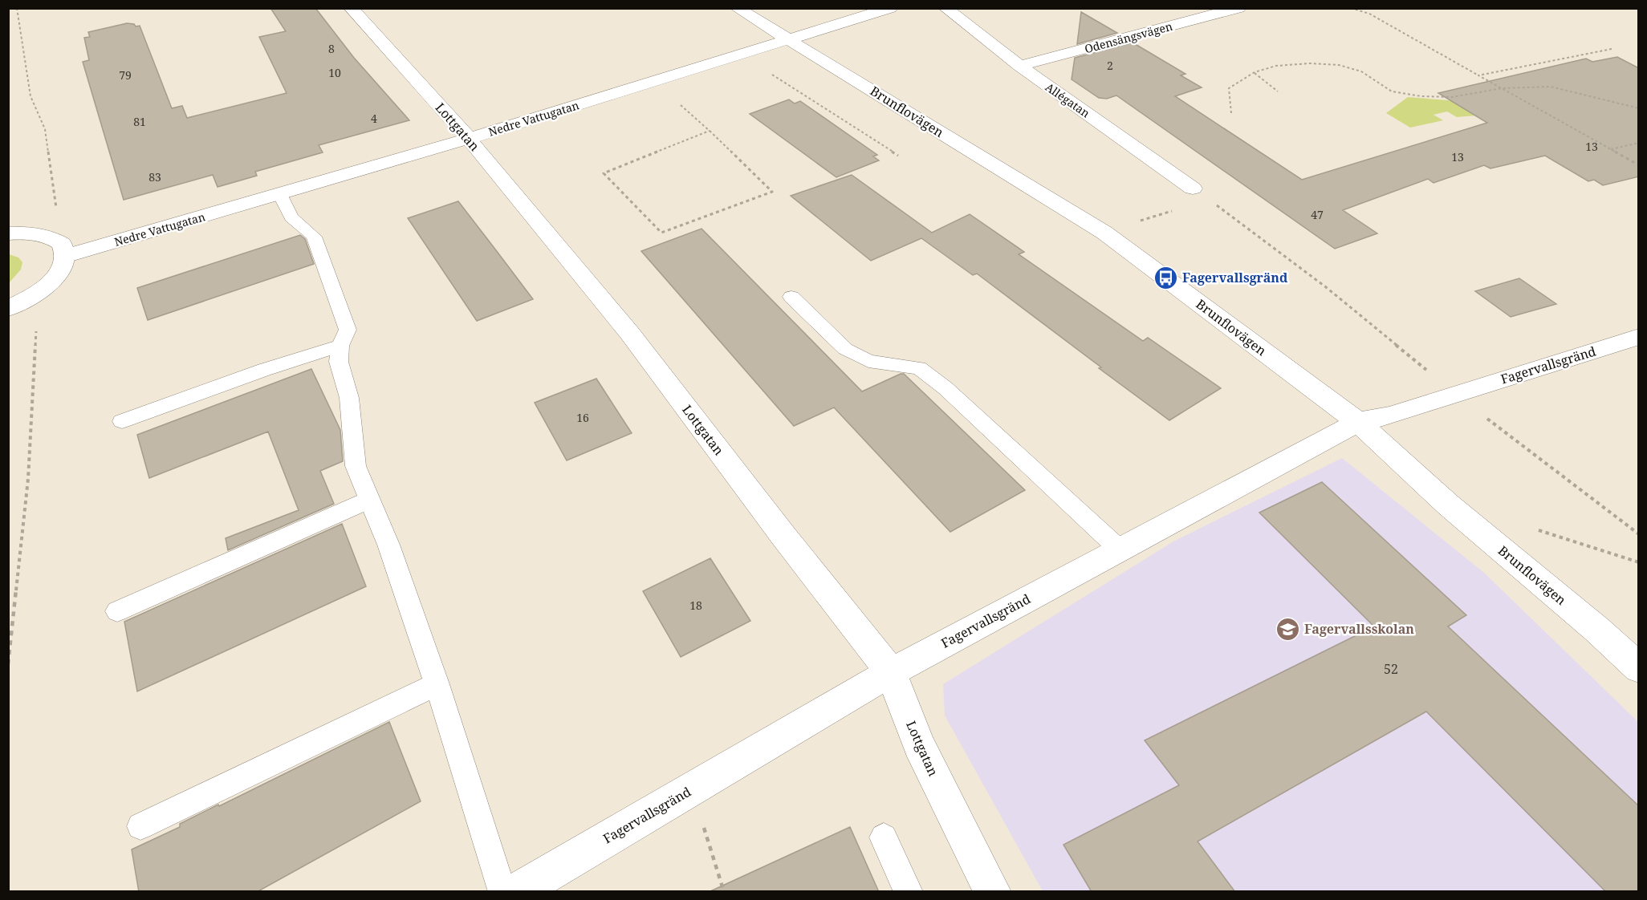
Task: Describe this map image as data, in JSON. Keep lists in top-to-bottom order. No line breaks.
{"streets":{"street":["Odensängsvägen","Allégatan","Brunflovägen","Nedre Vattugatan","Lottgatan","Fagervallsgränd"]},"crossings":[["Odensängsvägen","Allégatan"],["Brunflovägen","Nedre Vattugatan"],["Brunflovägen","Fagervallsgränd"],["Nedre Vattugatan","Lottgatan"],["Lottgatan","Fagervallsgränd"]],"places":{"bus stop":["Fagervallsgränd"],"school or university":["Fagervallsskolan"]},"house_numbers":["8","2","10","79","4","81","13","13","83","47","16","18","52"]}
